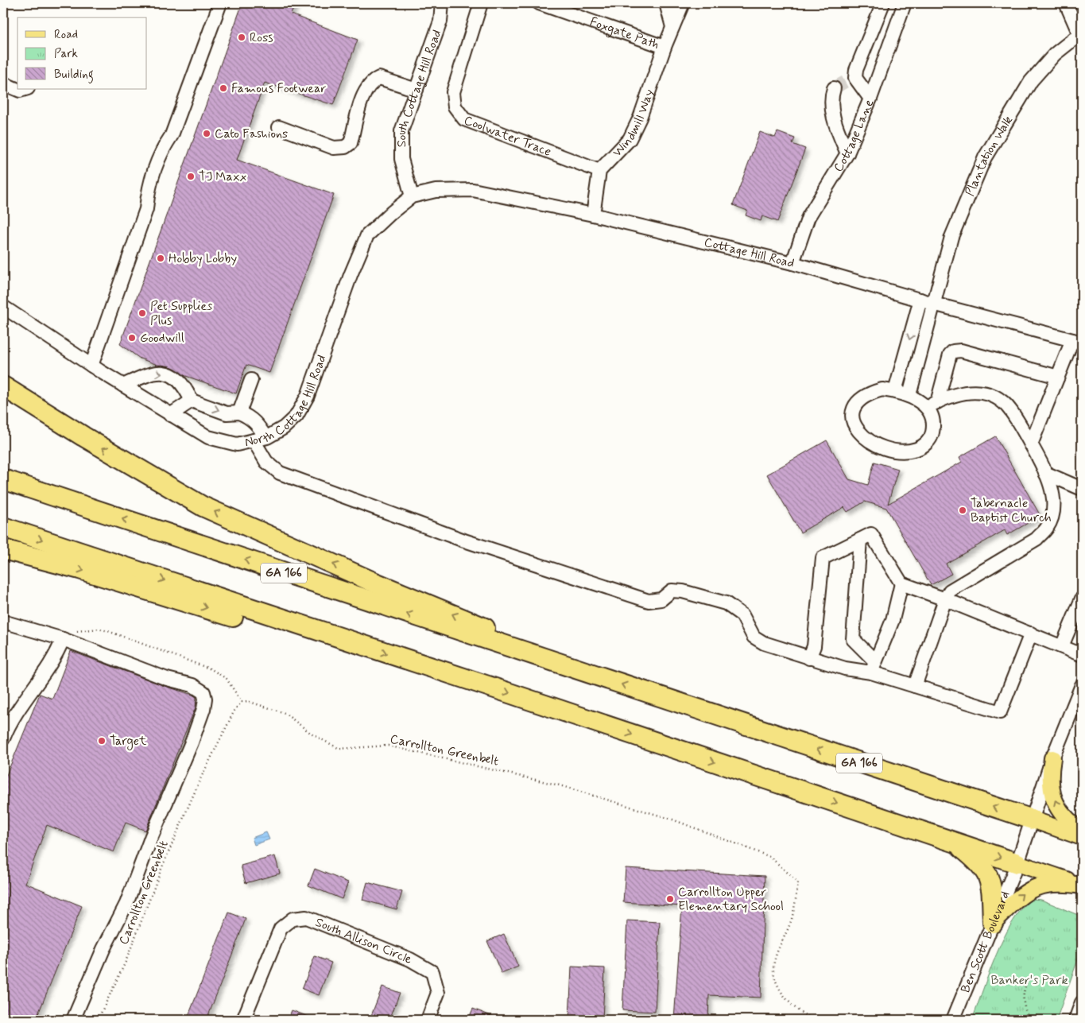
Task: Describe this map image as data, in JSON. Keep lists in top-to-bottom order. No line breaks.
{"streets":{"highway":["GA 166"],"street":["Foxgate Path","South Cottage Hill Road","Windmill Way","Coolwater Trace","Cottage Lane","Plantation Walk","Cottage Hill Road","North Cottage Hill Road","South Allison Circle","Ben Scott Boulevard"],"path":["Carrollton Greenbelt"]},"crossings":[["Foxgate Path","Windmill Way"],["South Cottage Hill Road","Cottage Hill Road"],["South Cottage Hill Road","North Cottage Hill Road"],["Windmill Way","Coolwater Trace"],["Cottage Lane","Cottage Hill Road"],["Plantation Walk","Cottage Hill Road"],["Cottage Hill Road","North Cottage Hill Road"],["GA 166","Ben Scott Boulevard"]],"parks":["Banker's Park"],"places":["Ross","Famous Footwear","Cato Fashions","TJ Maxx","Hobby Lobby","Pet Supplies Plus","Goodwill","Tabernacle Baptist Church","Target","Carrollton Upper Elementary School"],"legend":["Road","Park","Building"]}
